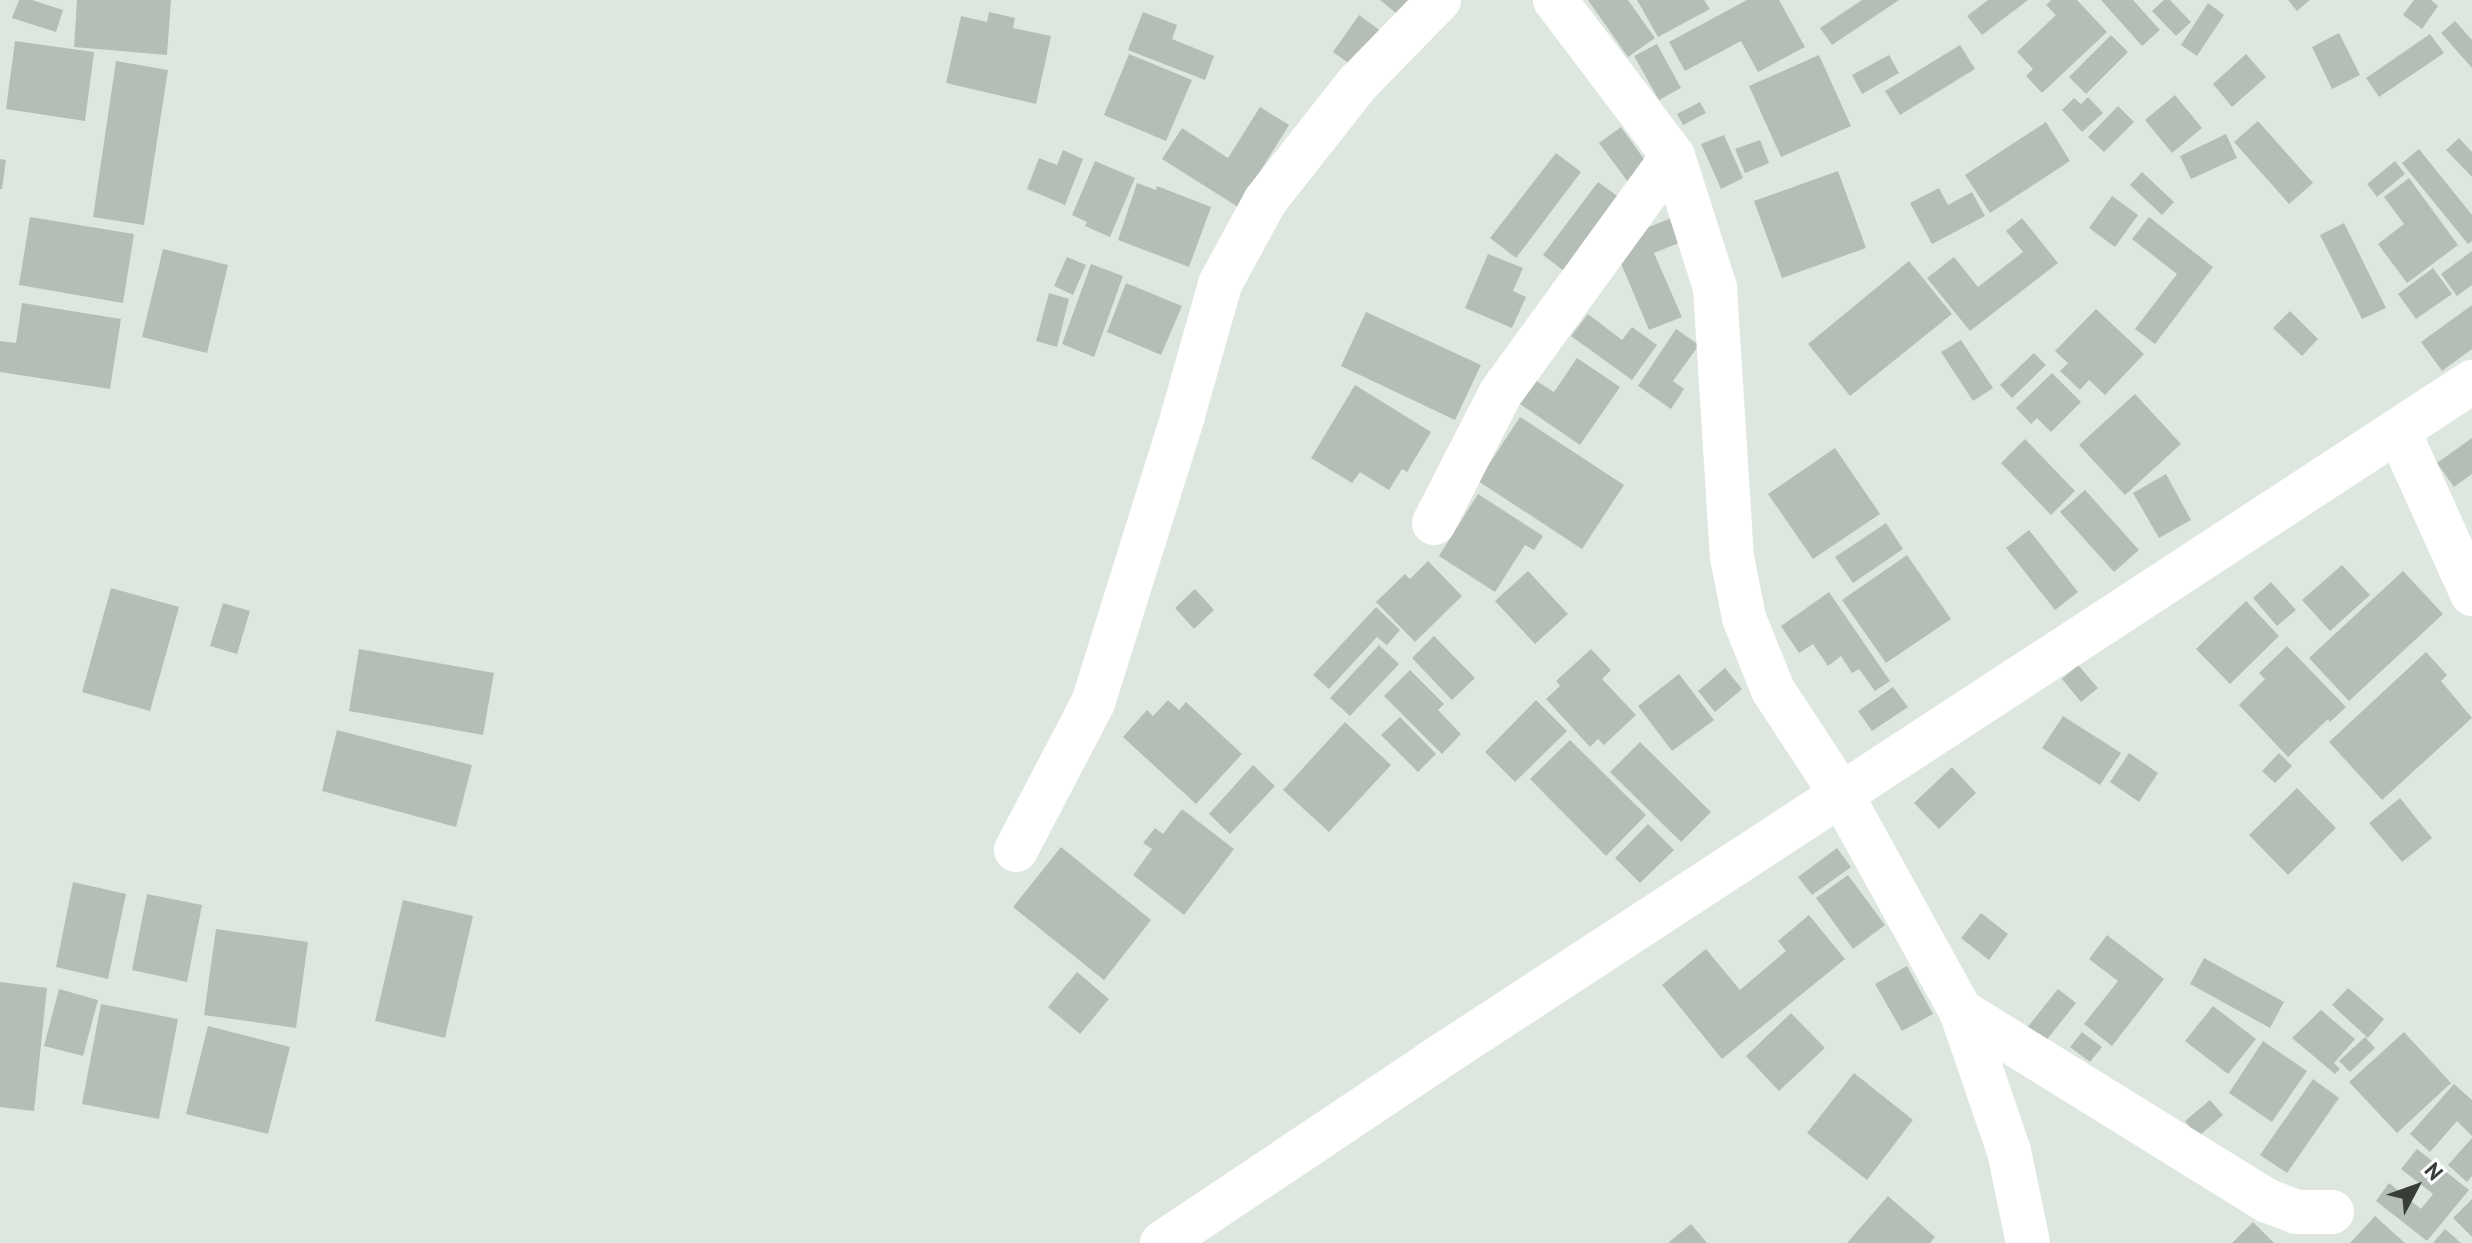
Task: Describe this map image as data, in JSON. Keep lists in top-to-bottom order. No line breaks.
{"north":"top right"}
